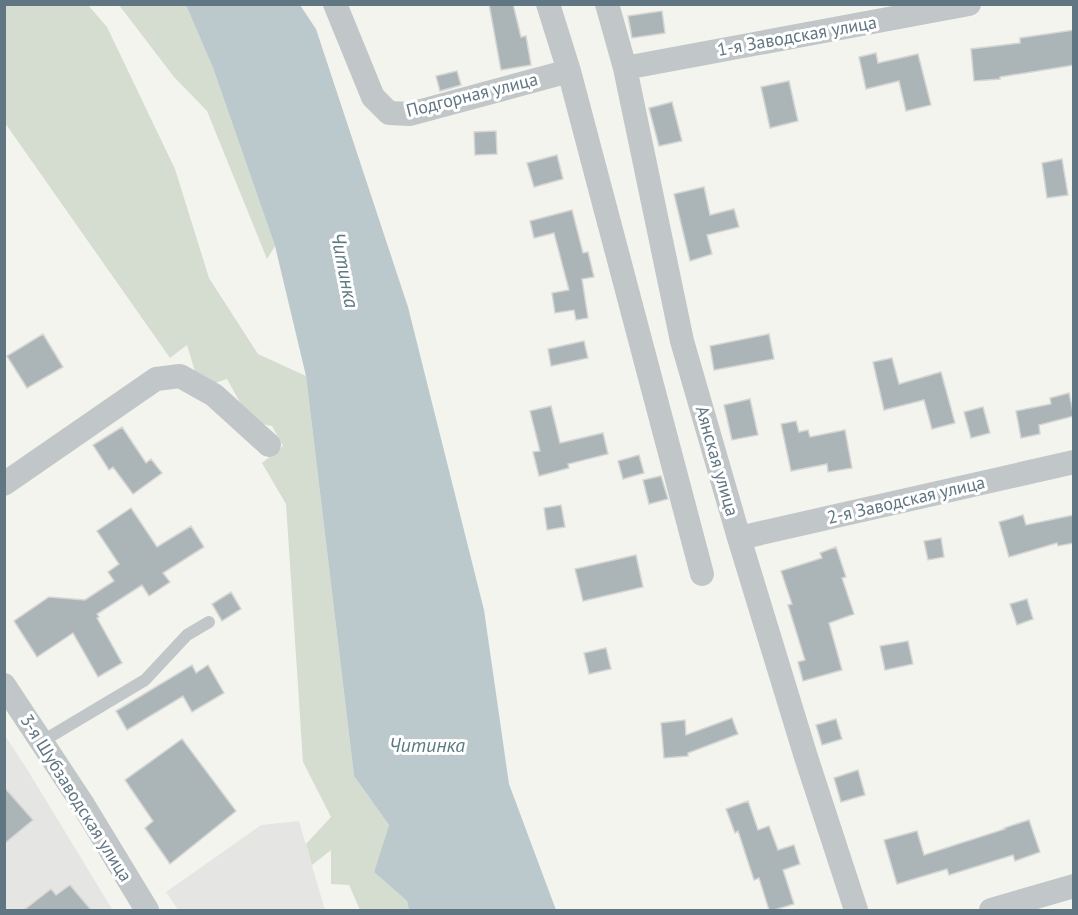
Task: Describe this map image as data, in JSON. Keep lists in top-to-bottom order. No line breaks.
{"streets":{"street":["1-я Заводская улица","Подгорная улица","Аянская улица","2-я Заводская улица","3-я Шубзаводская улица"]},"crossings":[["1-я Заводская улица","Аянская улица"],["Аянская улица","2-я Заводская улица"]],"water":["Читинка"]}
